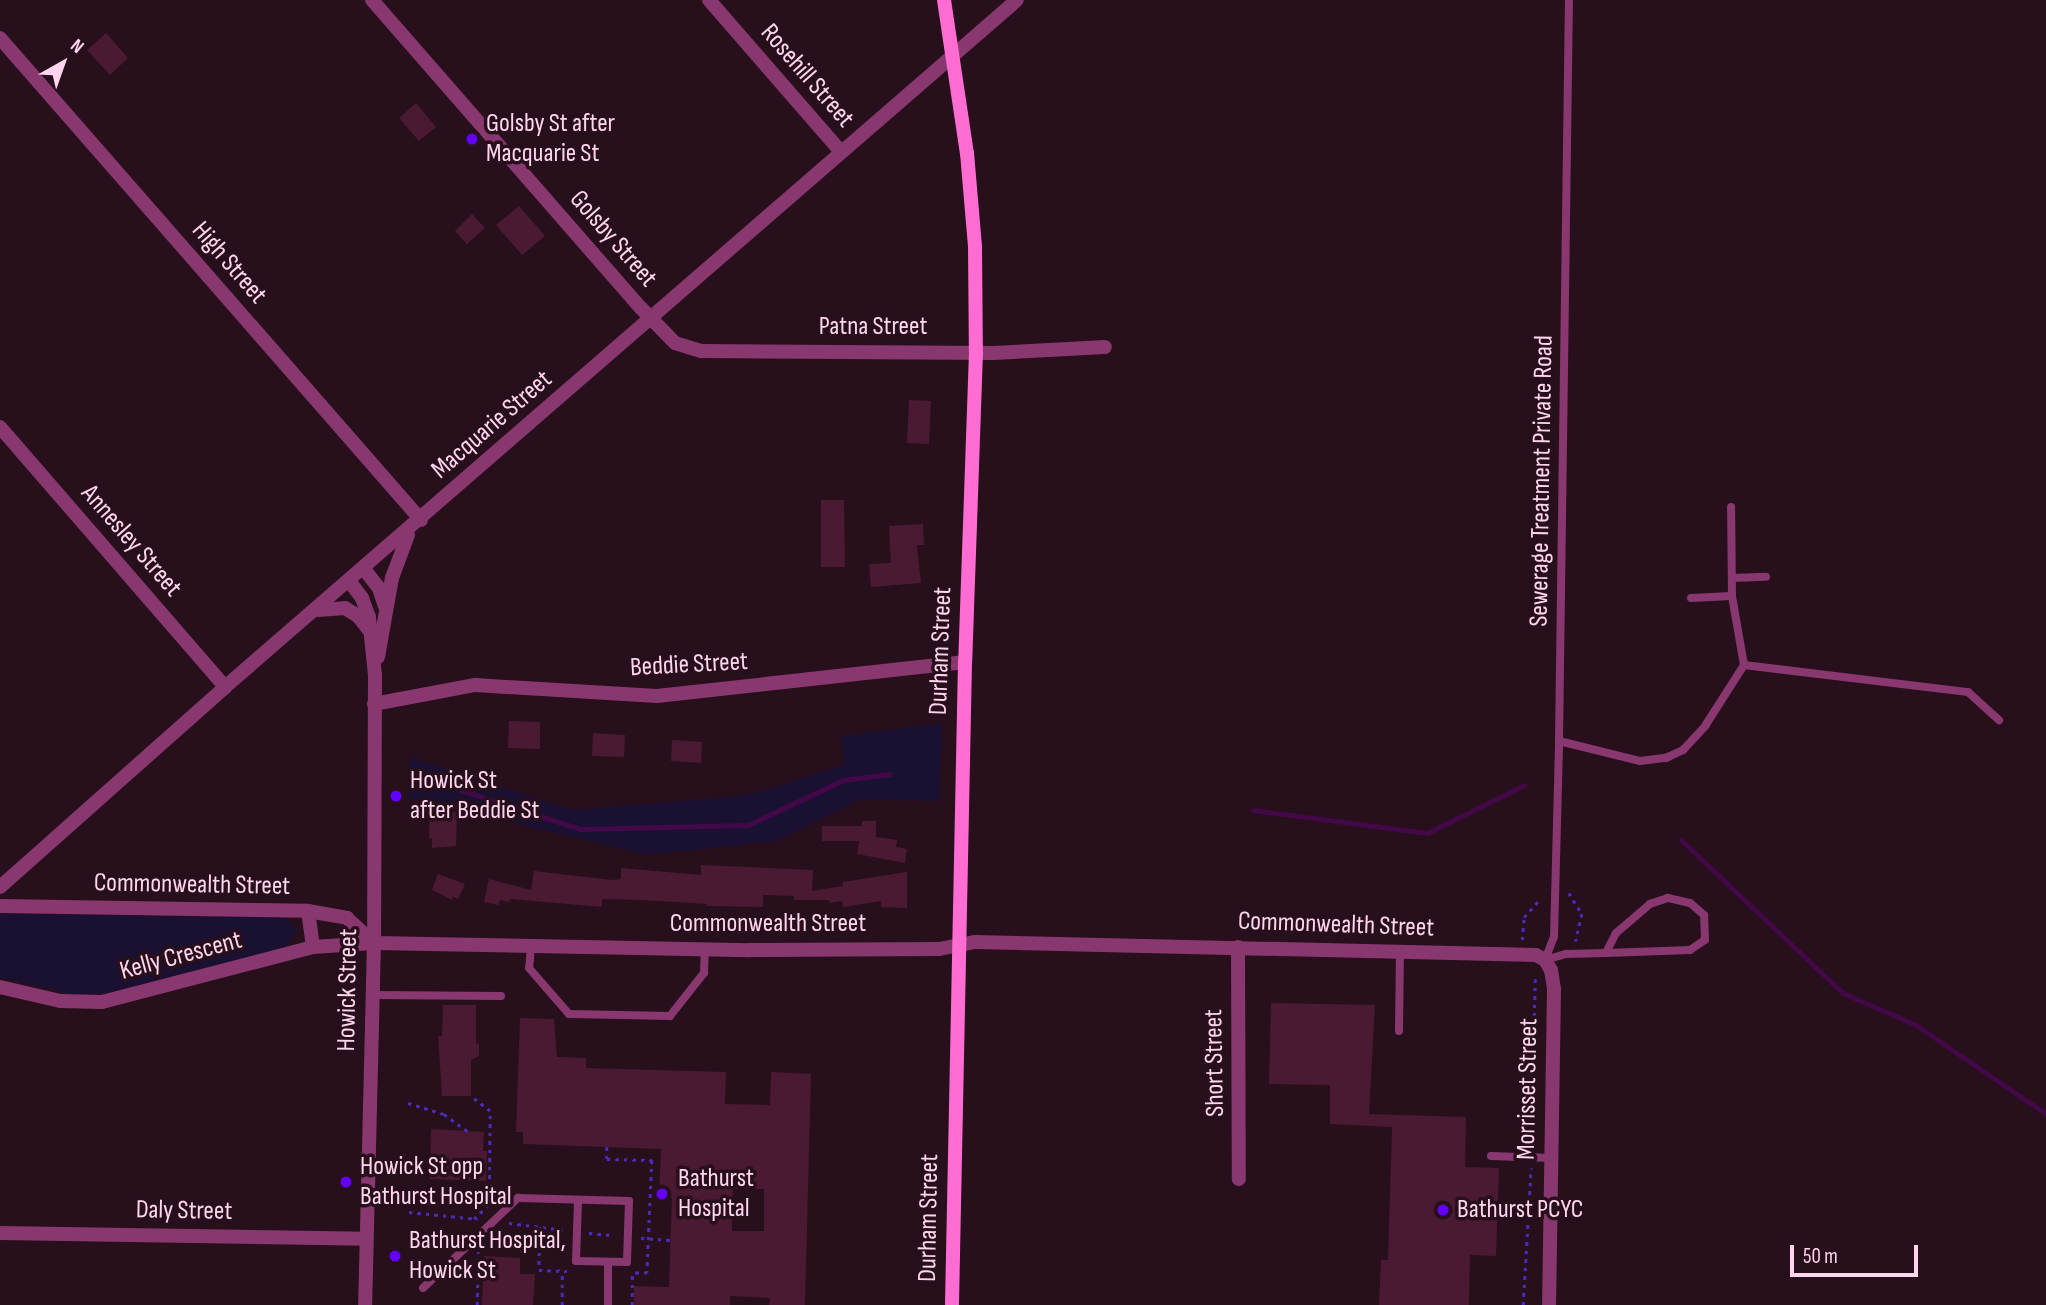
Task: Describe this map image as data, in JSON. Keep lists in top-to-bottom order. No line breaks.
{"streets":{"main road":["Durham Street"],"street":["Rosehill Street","Golsby Street","High Street","Patna Street","Macquarie Street","Annesley Street","Beddie Street","Commonwealth Street","Kelly Crescent","Howick Street","Short Street","Morrisset Street","Daly Street"],"lane":["Sewerage Treatment Private Road"]},"crossings":[["Rosehill Street","Macquarie Street"],["Golsby Street","Patna Street"],["Golsby Street","Macquarie Street"],["High Street","Macquarie Street"],["High Street","Howick Street"],["Patna Street","Macquarie Street"],["Patna Street","Durham Street"],["Macquarie Street","Annesley Street"],["Macquarie Street","Durham Street"],["Macquarie Street","Howick Street"],["Sewerage Treatment Private Road","Commonwealth Street"],["Sewerage Treatment Private Road","Morrisset Street"],["Durham Street","Beddie Street"],["Durham Street","Commonwealth Street"],["Beddie Street","Howick Street"],["Commonwealth Street","Kelly Crescent"],["Commonwealth Street","Howick Street"],["Commonwealth Street","Short Street"],["Commonwealth Street","Morrisset Street"],["Kelly Crescent","Howick Street"],["Howick Street","Daly Street"]],"places":["Golsby St after Macquarie St","Howick St after Beddie St","Howick St opp Bathurst Hospital","Bathurst Hospital","Bathurst PCYC","Bathurst Hospital, Howick St"],"scale_bar":"50 m","north":"top right"}
